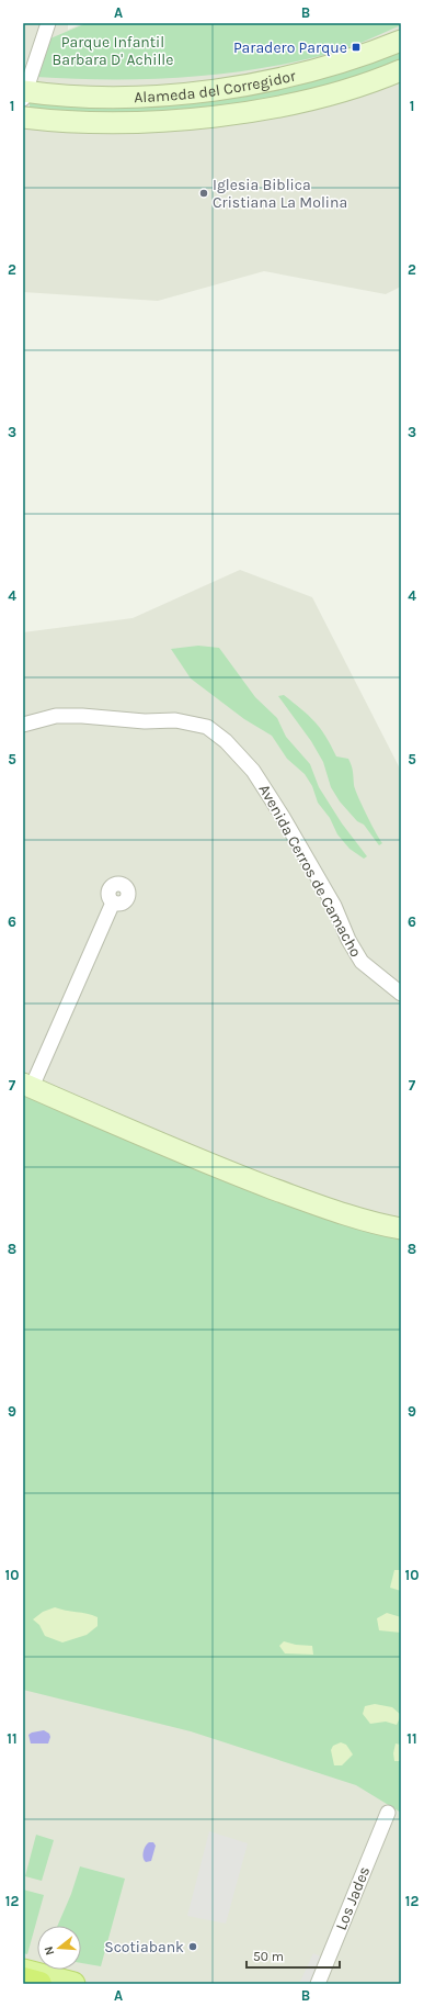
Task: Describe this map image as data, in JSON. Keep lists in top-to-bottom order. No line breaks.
{"streets":{"main road":["Alameda del Corregidor"],"street":["Avenida Cerros de Camacho","Los Jades"]},"parks":["Parque Infantil Barbara D' Achille"],"places":{"transit":["Paradero Parque"],"other":["Iglesia Biblica Cristiana La Molina","Scotiabank"]},"scale_bar":"50 m","north":"left","grid":{"columns":["A","B"],"rows":["1","2","3","4","5","6","7","8","9","10","11","12"]}}
